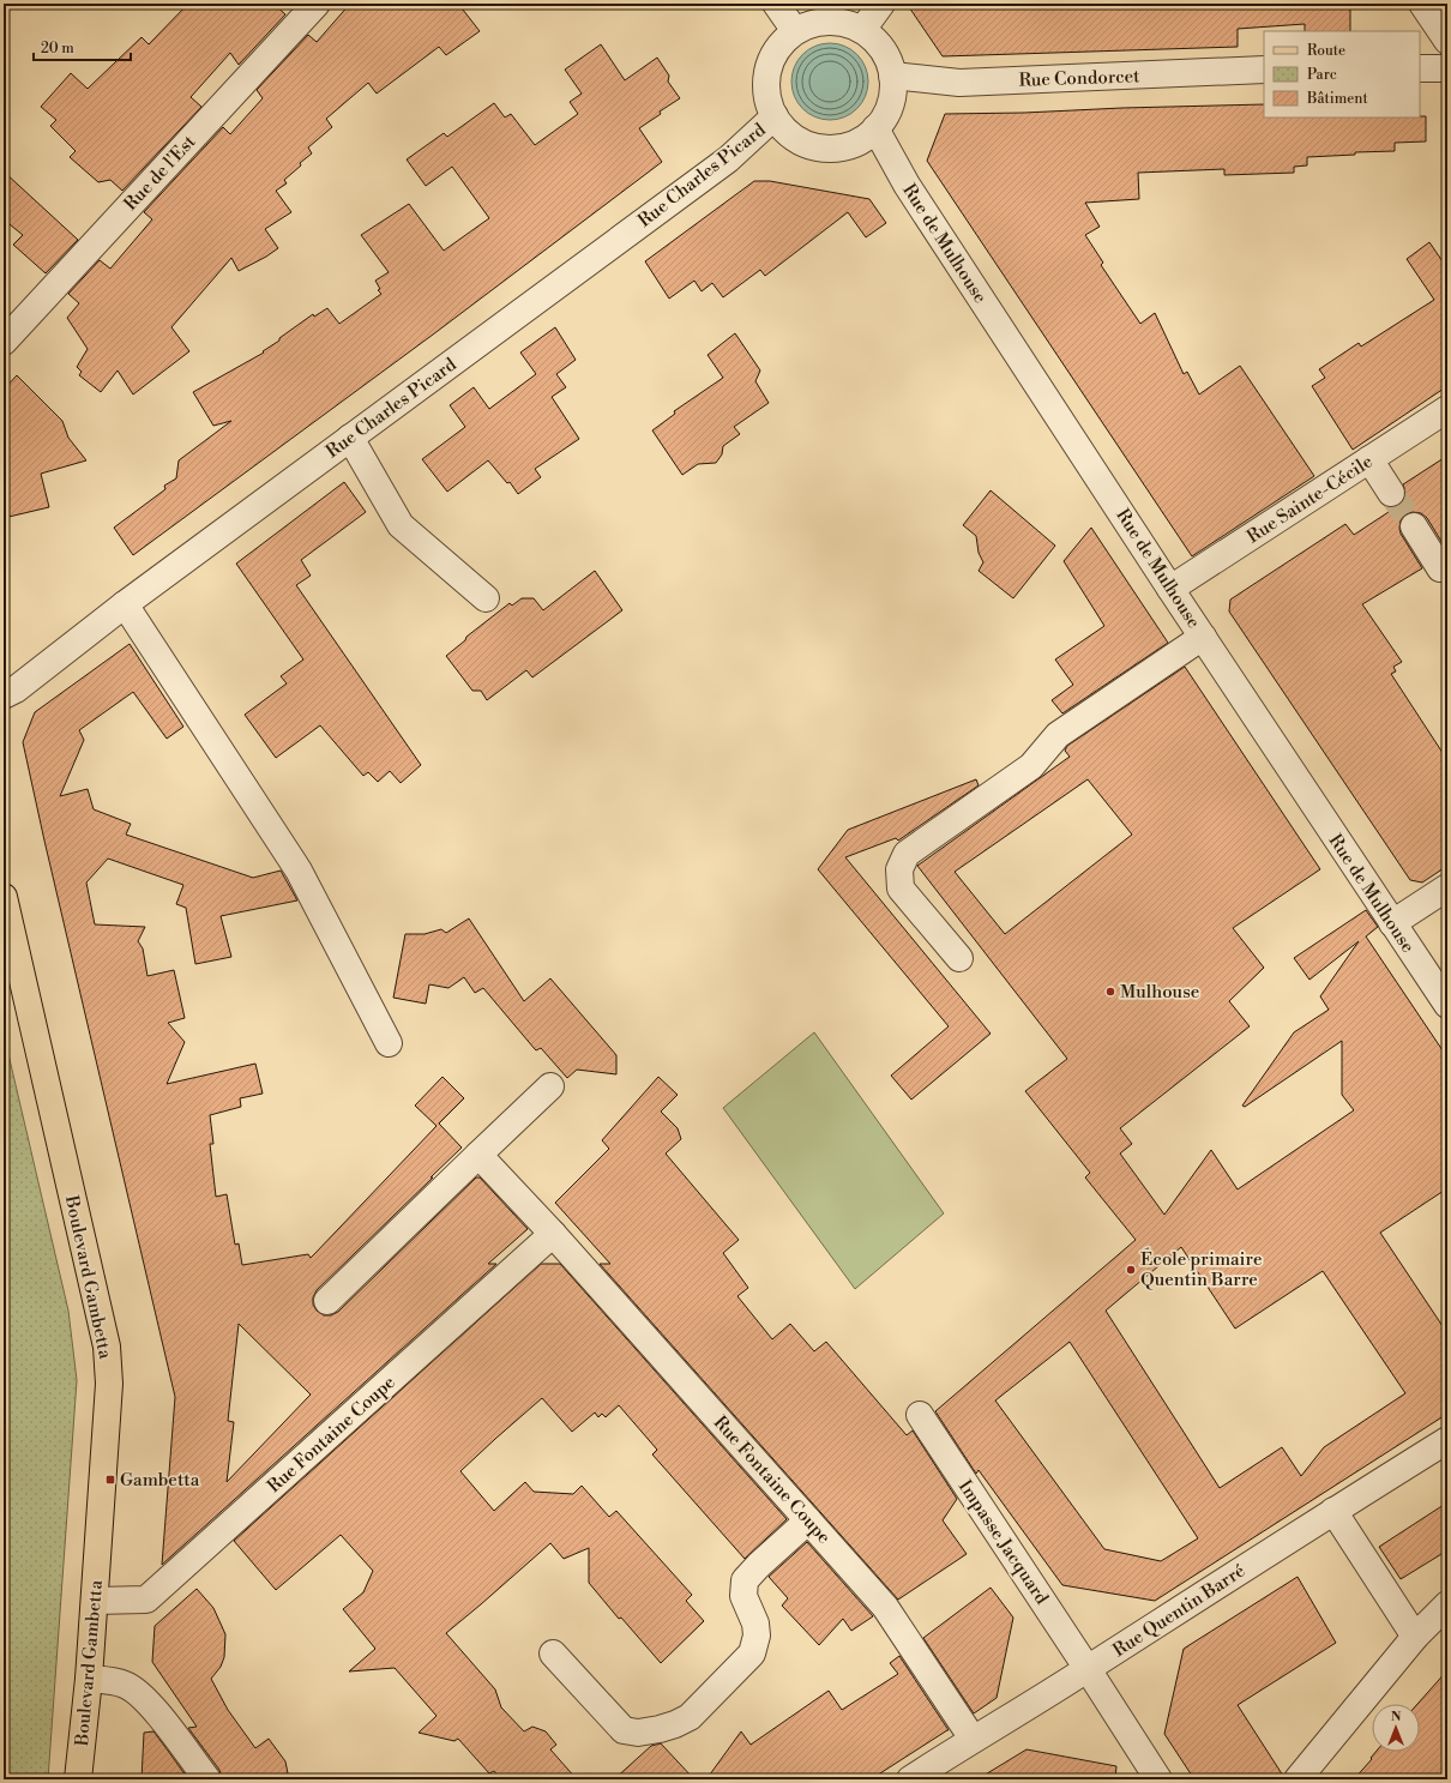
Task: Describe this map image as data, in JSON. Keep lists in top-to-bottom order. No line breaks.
{"streets":{"main road":["Boulevard Gambetta"],"street":["Rue Condorcet","Rue de l'Est","Rue Charles Picard","Rue de Mulhouse","Rue Sainte-Cécile","Rue Fontaine Coupe","Impasse Jacquard","Rue Quentin Barré"]},"crossings":[["Rue Condorcet","Rue Charles Picard"],["Rue Condorcet","Rue de Mulhouse"],["Rue Charles Picard","Rue de Mulhouse"],["Rue de Mulhouse","Rue Sainte-Cécile"],["Boulevard Gambetta","Rue Fontaine Coupe"],["Rue Fontaine Coupe","Rue Quentin Barré"],["Impasse Jacquard","Rue Quentin Barré"]],"places":{"other":["Mulhouse","École primaire Quentin Barre"],"transit":["Gambetta"]},"legend":["Route","Parc","Bâtiment"],"scale_bar":"20 m","north":"top"}
